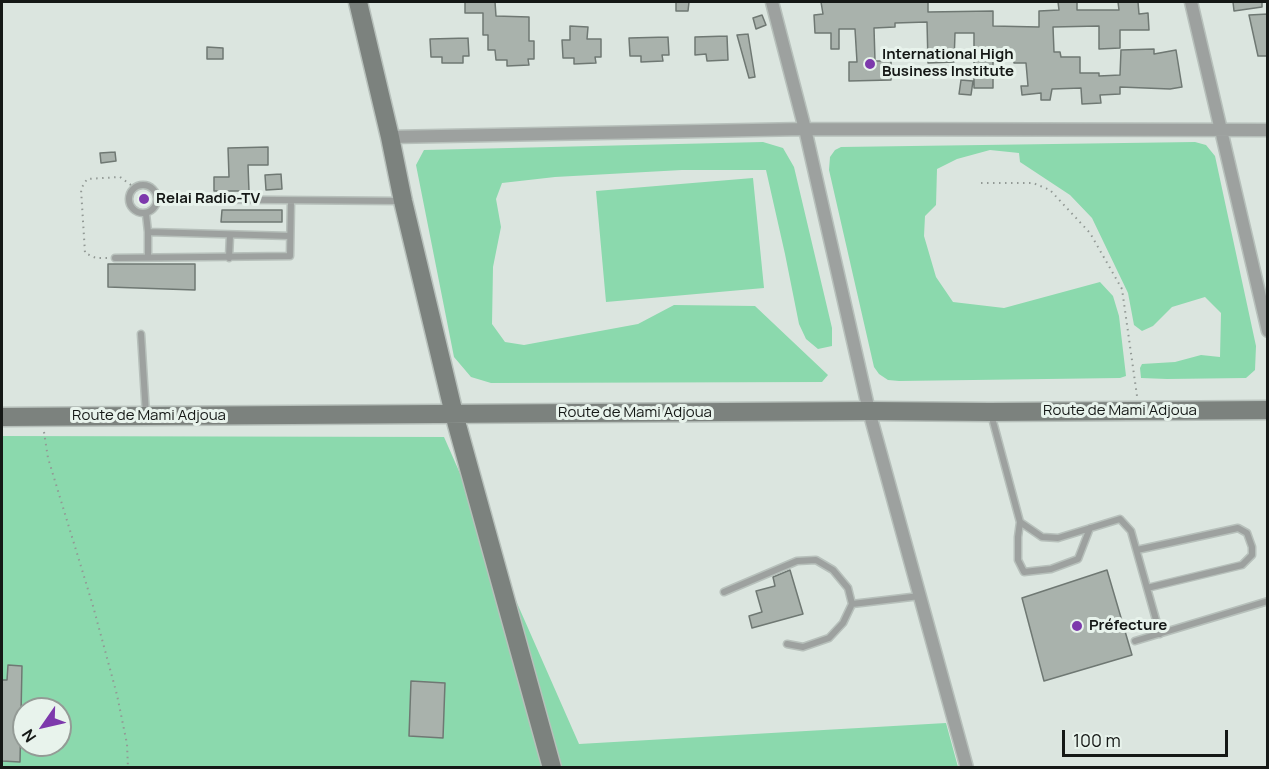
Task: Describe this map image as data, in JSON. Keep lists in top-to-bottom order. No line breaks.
{"streets":{"street":["Route de Mami Adjoua"]},"places":["International High Business Institute","Relai Radio-TV","Préfecture"],"scale_bar":"100 m","north":"bottom left"}
